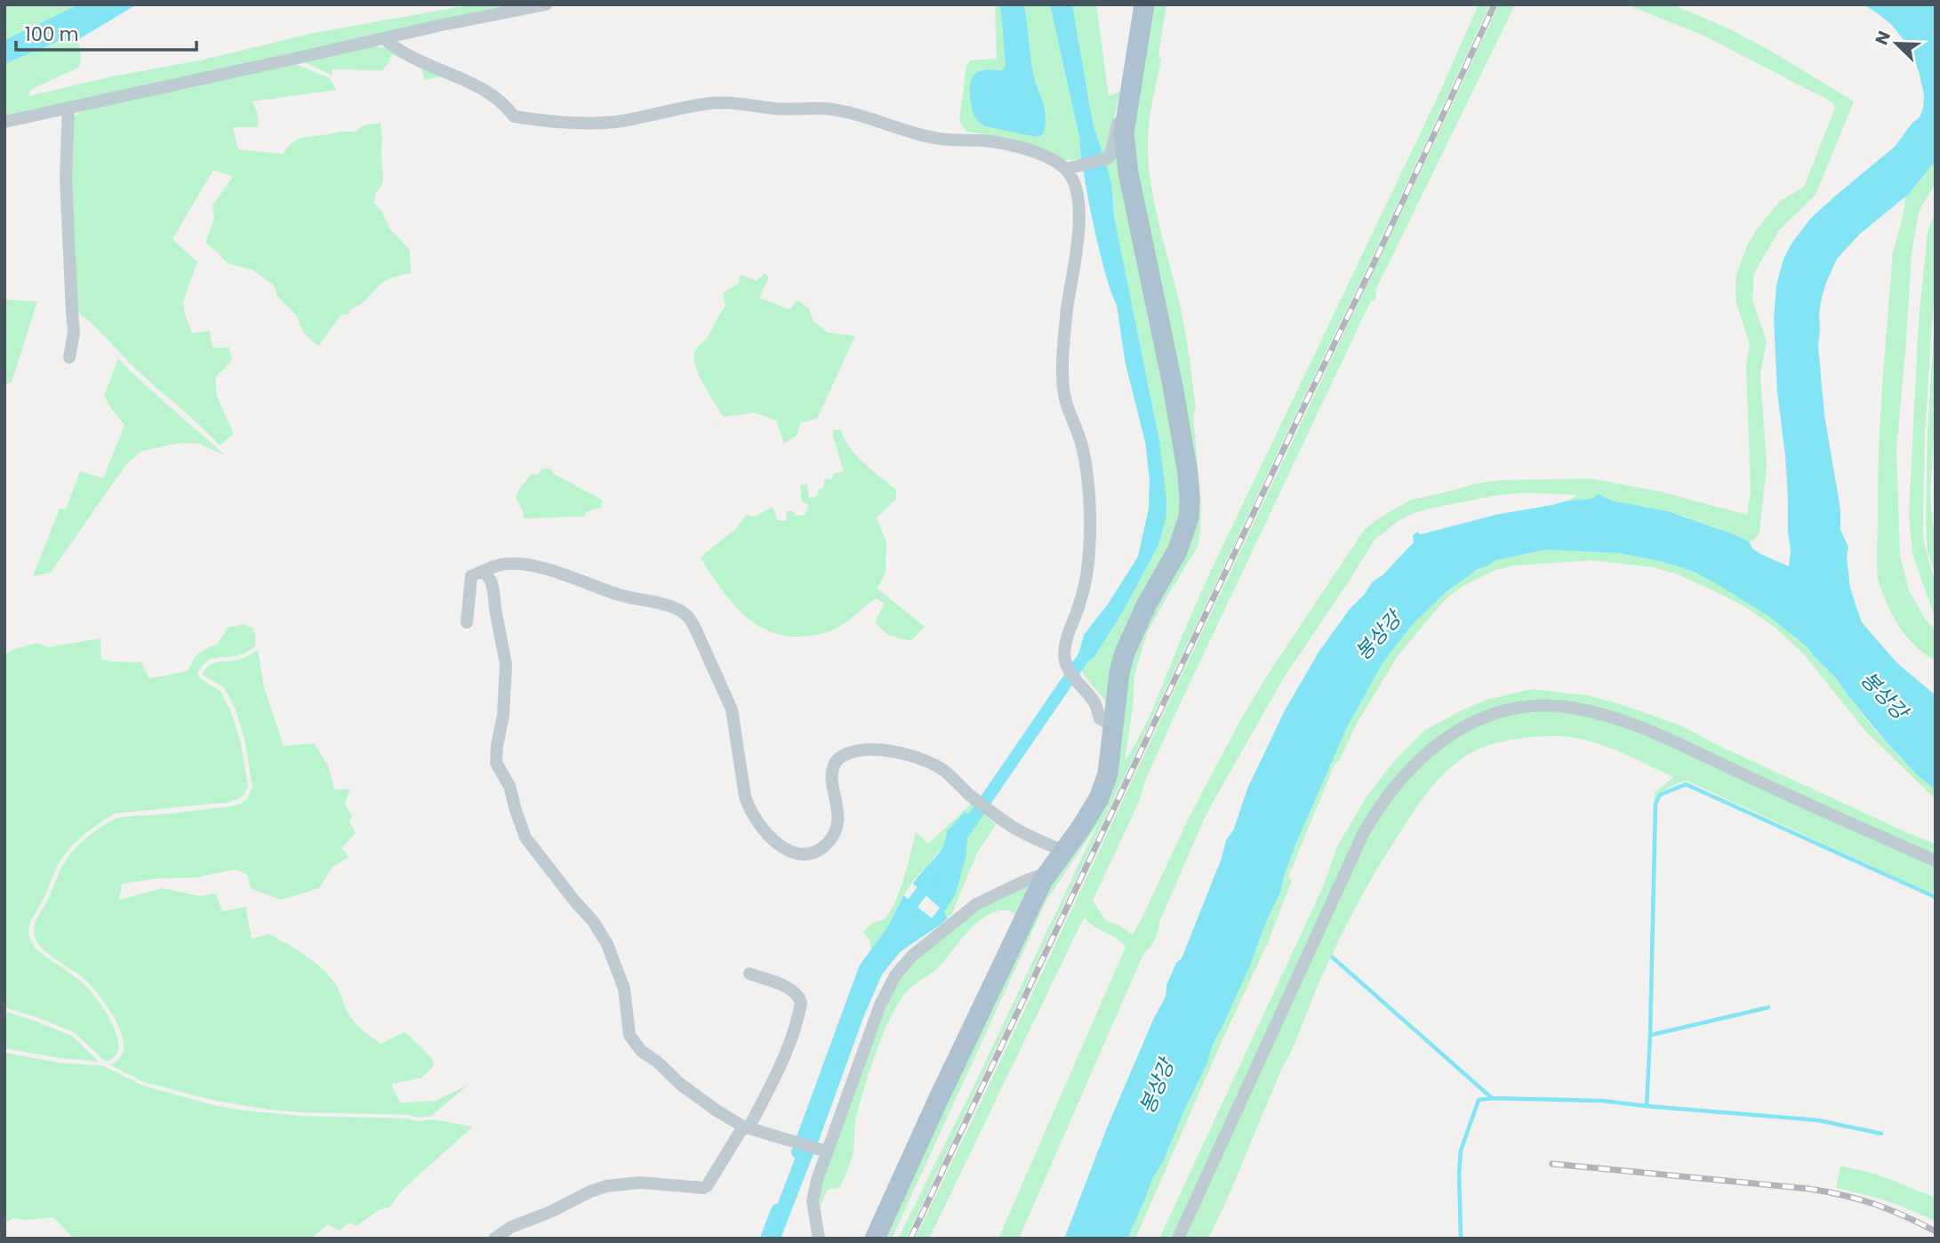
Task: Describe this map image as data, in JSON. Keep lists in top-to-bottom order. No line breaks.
{"water":["봉상강"],"scale_bar":"100 m","north":"top left"}
